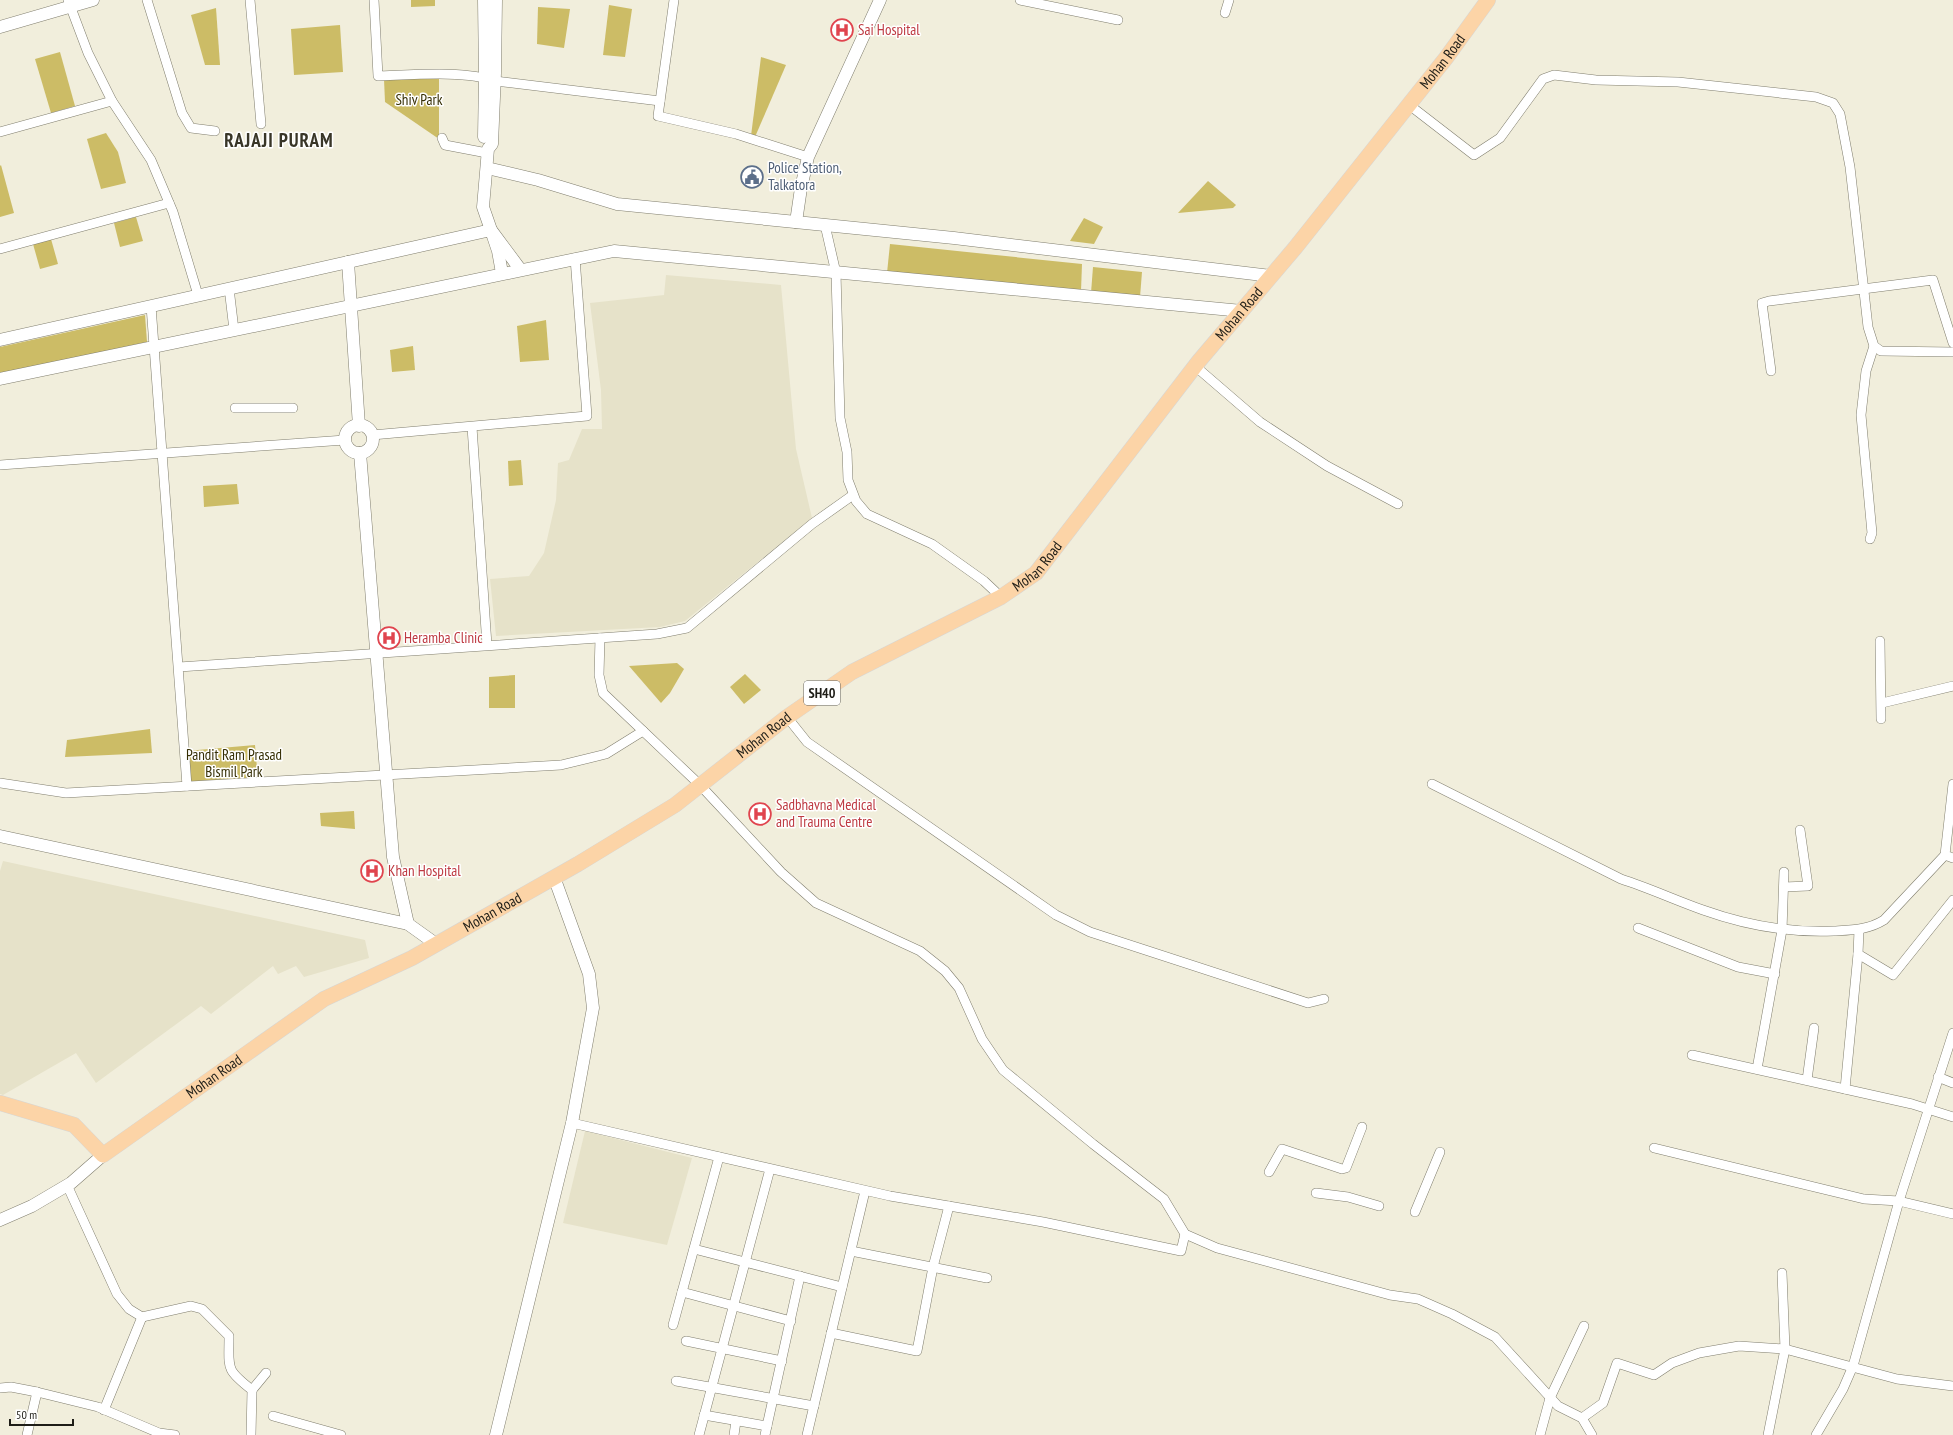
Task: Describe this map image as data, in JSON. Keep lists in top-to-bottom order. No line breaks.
{"streets":{"main road":["Mohan Road","SH40"]},"districts":["RAJAJI PURAM"],"parks":["Shiv Park","Pandit Ram Prasad Bismil Park"],"places":{"hospital":["Sai Hospital","Heramba Clinic","Sadbhavna Medical and Trauma Centre","Khan Hospital"],"public building":["Police Station, Talkatora"]},"scale_bar":"50 m"}
